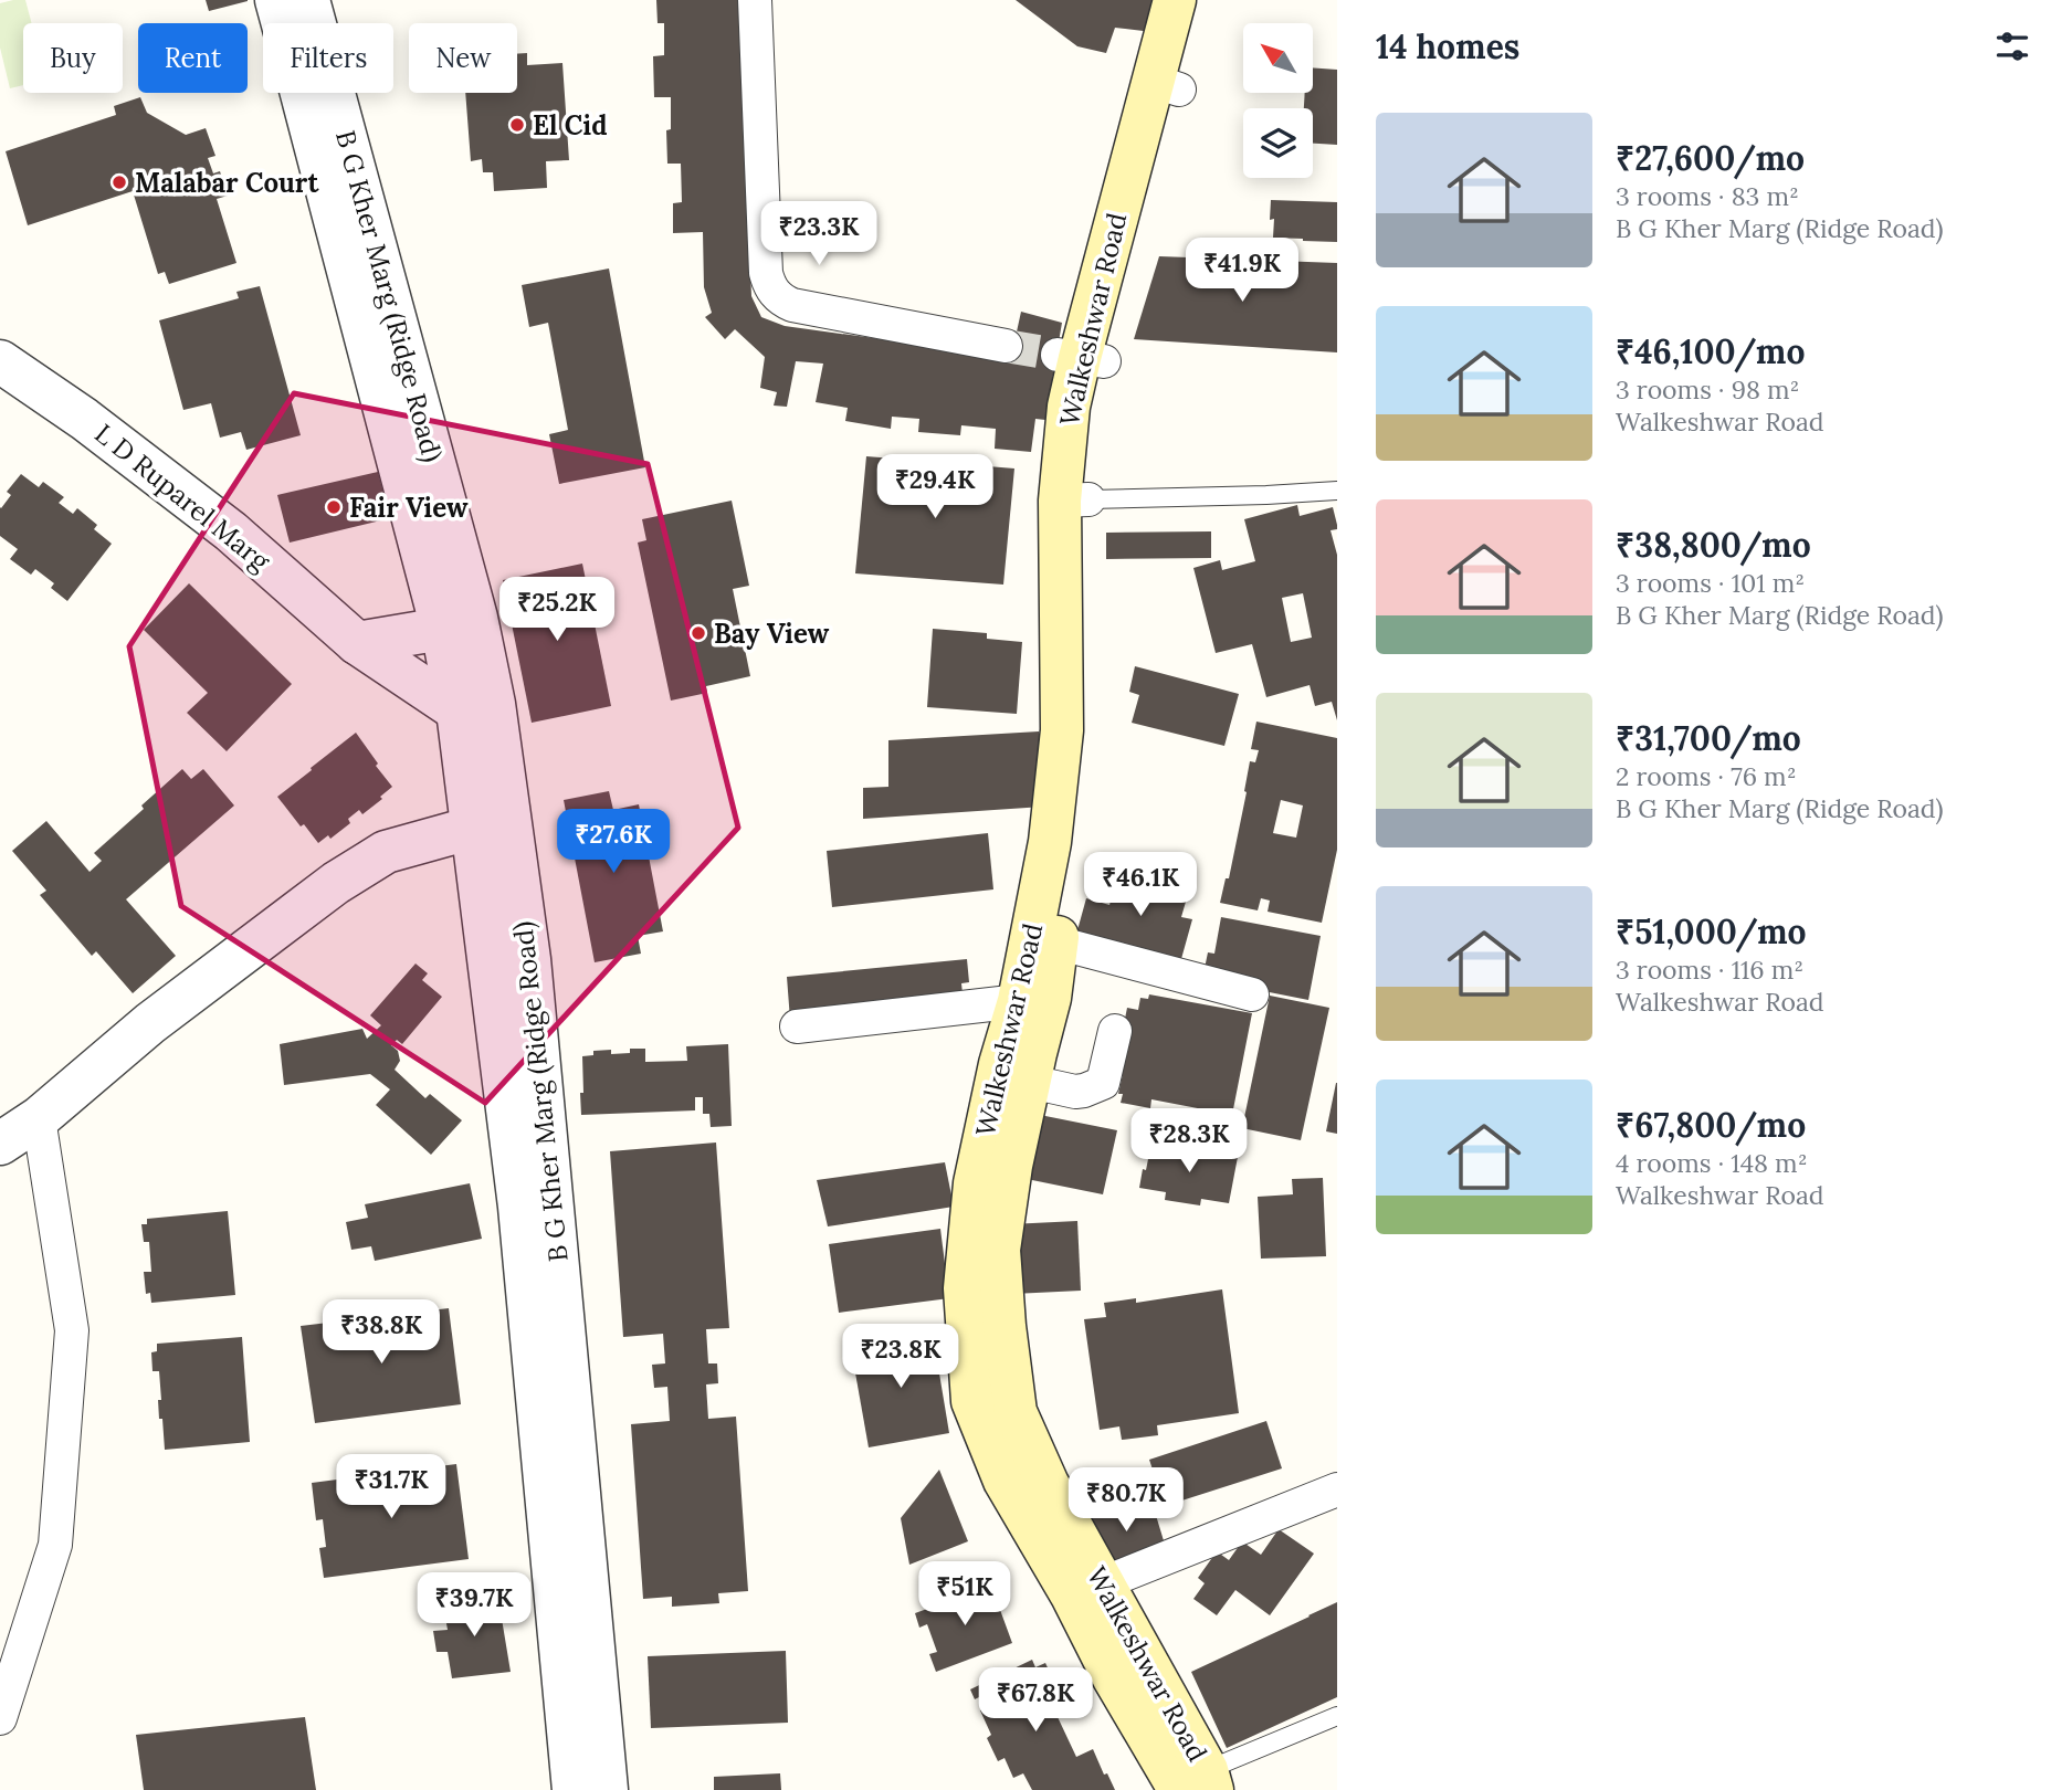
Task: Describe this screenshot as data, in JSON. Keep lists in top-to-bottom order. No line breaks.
{"streets":{"main road":["Walkeshwar Road"],"street":["B G Kher Marg (Ridge Road)","L D Ruparel Marg"]},"crossings":[["B G Kher Marg (Ridge Road)","L D Ruparel Marg"]],"places":["El Cid","Malabar Court","Fair View","Bay View"],"north":"top left","page":{"heading":"14 homes","chip":["Buy","Rent","Filters","New"],"list":[{"name":"₹27,600/mo","note":"3 rooms · 83 m² · B G Kher Marg (Ridge Road)"},{"name":"₹46,100/mo","note":"3 rooms · 98 m² · Walkeshwar Road"},{"name":"₹38,800/mo","note":"3 rooms · 101 m² · B G Kher Marg (Ridge Road)"},{"name":"₹31,700/mo","note":"2 rooms · 76 m² · B G Kher Marg (Ridge Road)"},{"name":"₹51,000/mo","note":"3 rooms · 116 m² · Walkeshwar Road"},{"name":"₹67,800/mo","note":"4 rooms · 148 m² · Walkeshwar Road"}],"price":["₹23.3K","₹41.9K","₹29.4K","₹25.2K","₹27.6K","₹46.1K","₹28.3K","₹38.8K","₹23.8K","₹31.7K","₹80.7K","₹51K","₹39.7K","₹67.8K"]}}
